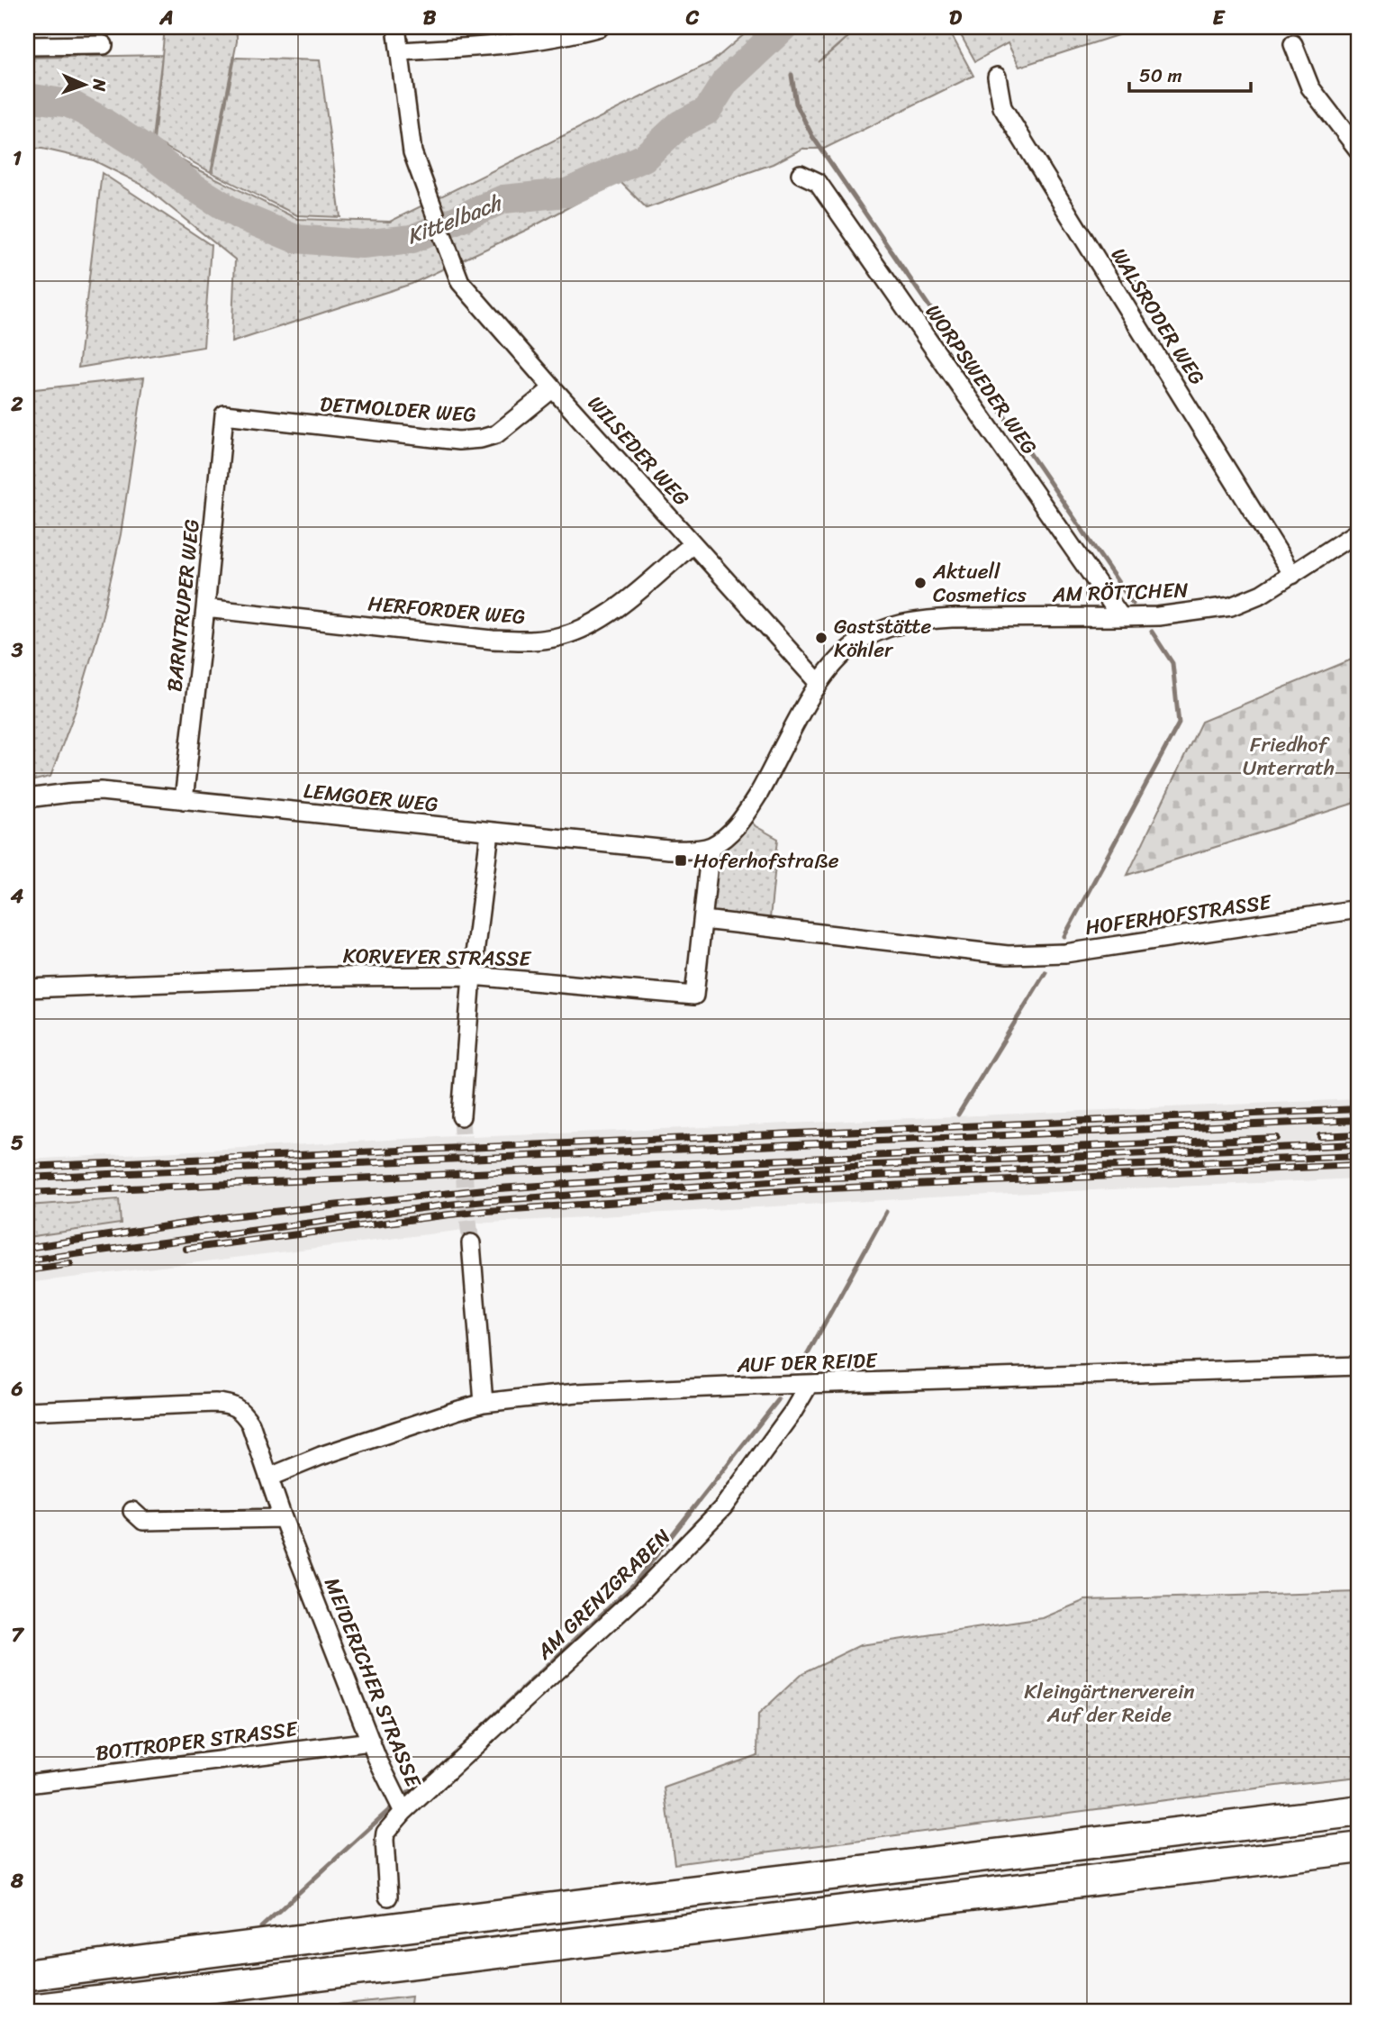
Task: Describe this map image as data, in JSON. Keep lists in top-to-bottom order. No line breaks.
{"streets":{"street":["WALSRODER WEG","WORPSWEDER WEG","DETMOLDER WEG","WILSEDER WEG","AM RÖTTCHEN","BARNTRUPER WEG","HERFORDER WEG","LEMGOER WEG","HOFERHOFSTRASSE","KORVEYER STRASSE","AUF DER REIDE","AM GRENZGRABEN","MEIDERICHER STRASSE","BOTTROPER STRASSE"]},"crossings":[["WALSRODER WEG","AM RÖTTCHEN"],["WORPSWEDER WEG","AM RÖTTCHEN"],["DETMOLDER WEG","WILSEDER WEG"],["DETMOLDER WEG","BARNTRUPER WEG"],["WILSEDER WEG","AM RÖTTCHEN"],["WILSEDER WEG","HERFORDER WEG"],["AM RÖTTCHEN","LEMGOER WEG"],["AM RÖTTCHEN","KORVEYER STRASSE"],["BARNTRUPER WEG","HERFORDER WEG"],["BARNTRUPER WEG","LEMGOER WEG"],["LEMGOER WEG","KORVEYER STRASSE"],["HOFERHOFSTRASSE","KORVEYER STRASSE"],["AUF DER REIDE","AM GRENZGRABEN"],["AUF DER REIDE","MEIDERICHER STRASSE"],["AM GRENZGRABEN","MEIDERICHER STRASSE"],["MEIDERICHER STRASSE","BOTTROPER STRASSE"]],"water":["Kittelbach"],"parks":["Friedhof Unterrath","Kleingärtnerverein Auf der Reide"],"places":{"other":["Aktuell Cosmetics","Gaststätte Köhler"],"transit":["Hoferhofstraße"]},"scale_bar":"50 m","north":"right","grid":{"columns":["A","B","C","D","E"],"rows":["1","2","3","4","5","6","7","8"]}}
